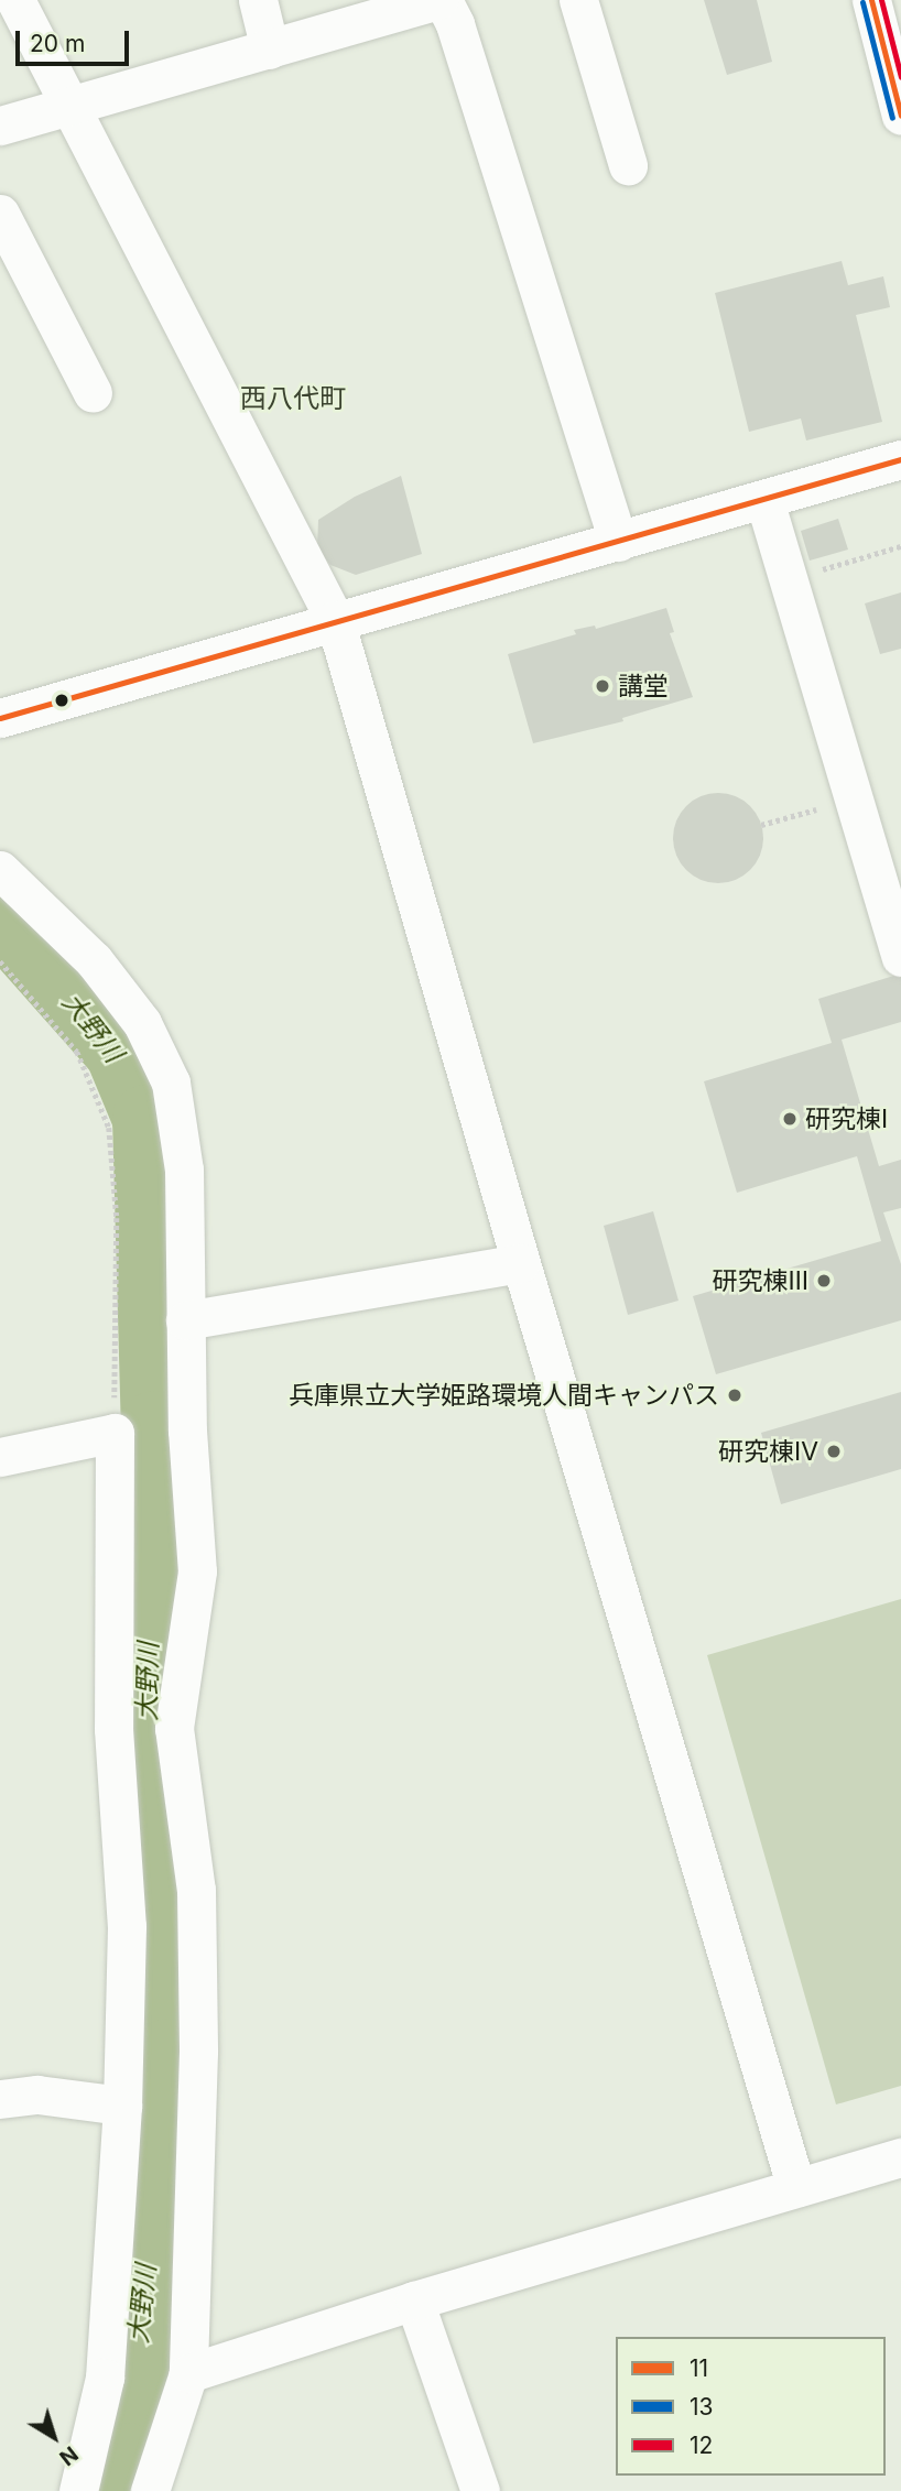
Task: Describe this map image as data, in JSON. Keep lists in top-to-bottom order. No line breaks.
{"districts":["西八代町"],"water":["大野川"],"places":["講堂","研究棟Ⅰ","研究棟Ⅲ","兵庫県立大学姫路環境人間キャンパス","研究棟Ⅳ"],"lines":["transit line 11","transit line 12","transit line 13"],"legend":["11","13","12"],"scale_bar":"20 m","north":"bottom right"}
